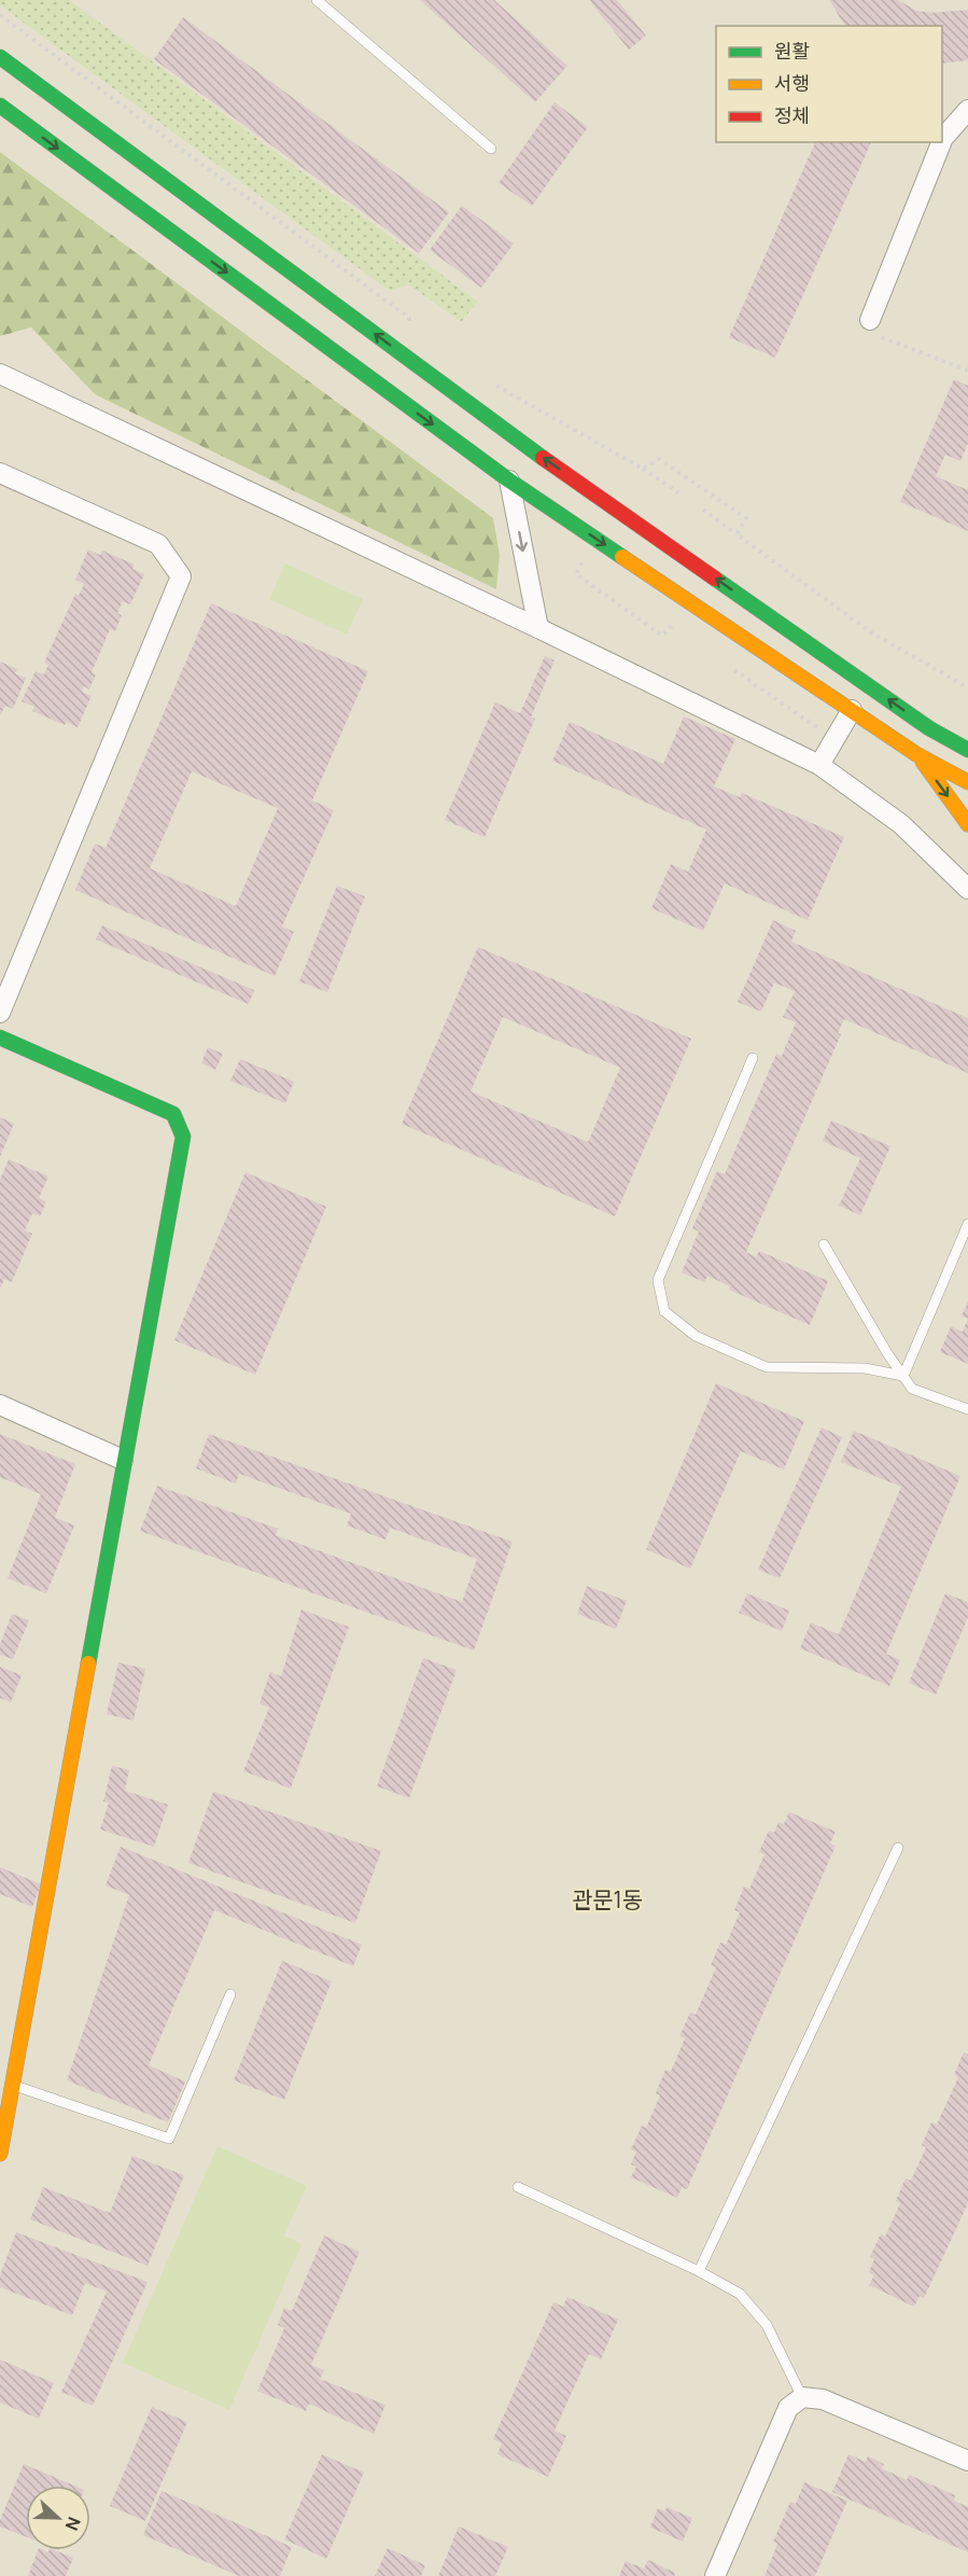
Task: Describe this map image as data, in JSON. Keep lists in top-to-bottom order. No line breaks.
{"districts":["관문1동"],"legend":["원활","서행","정체"],"north":"right"}
